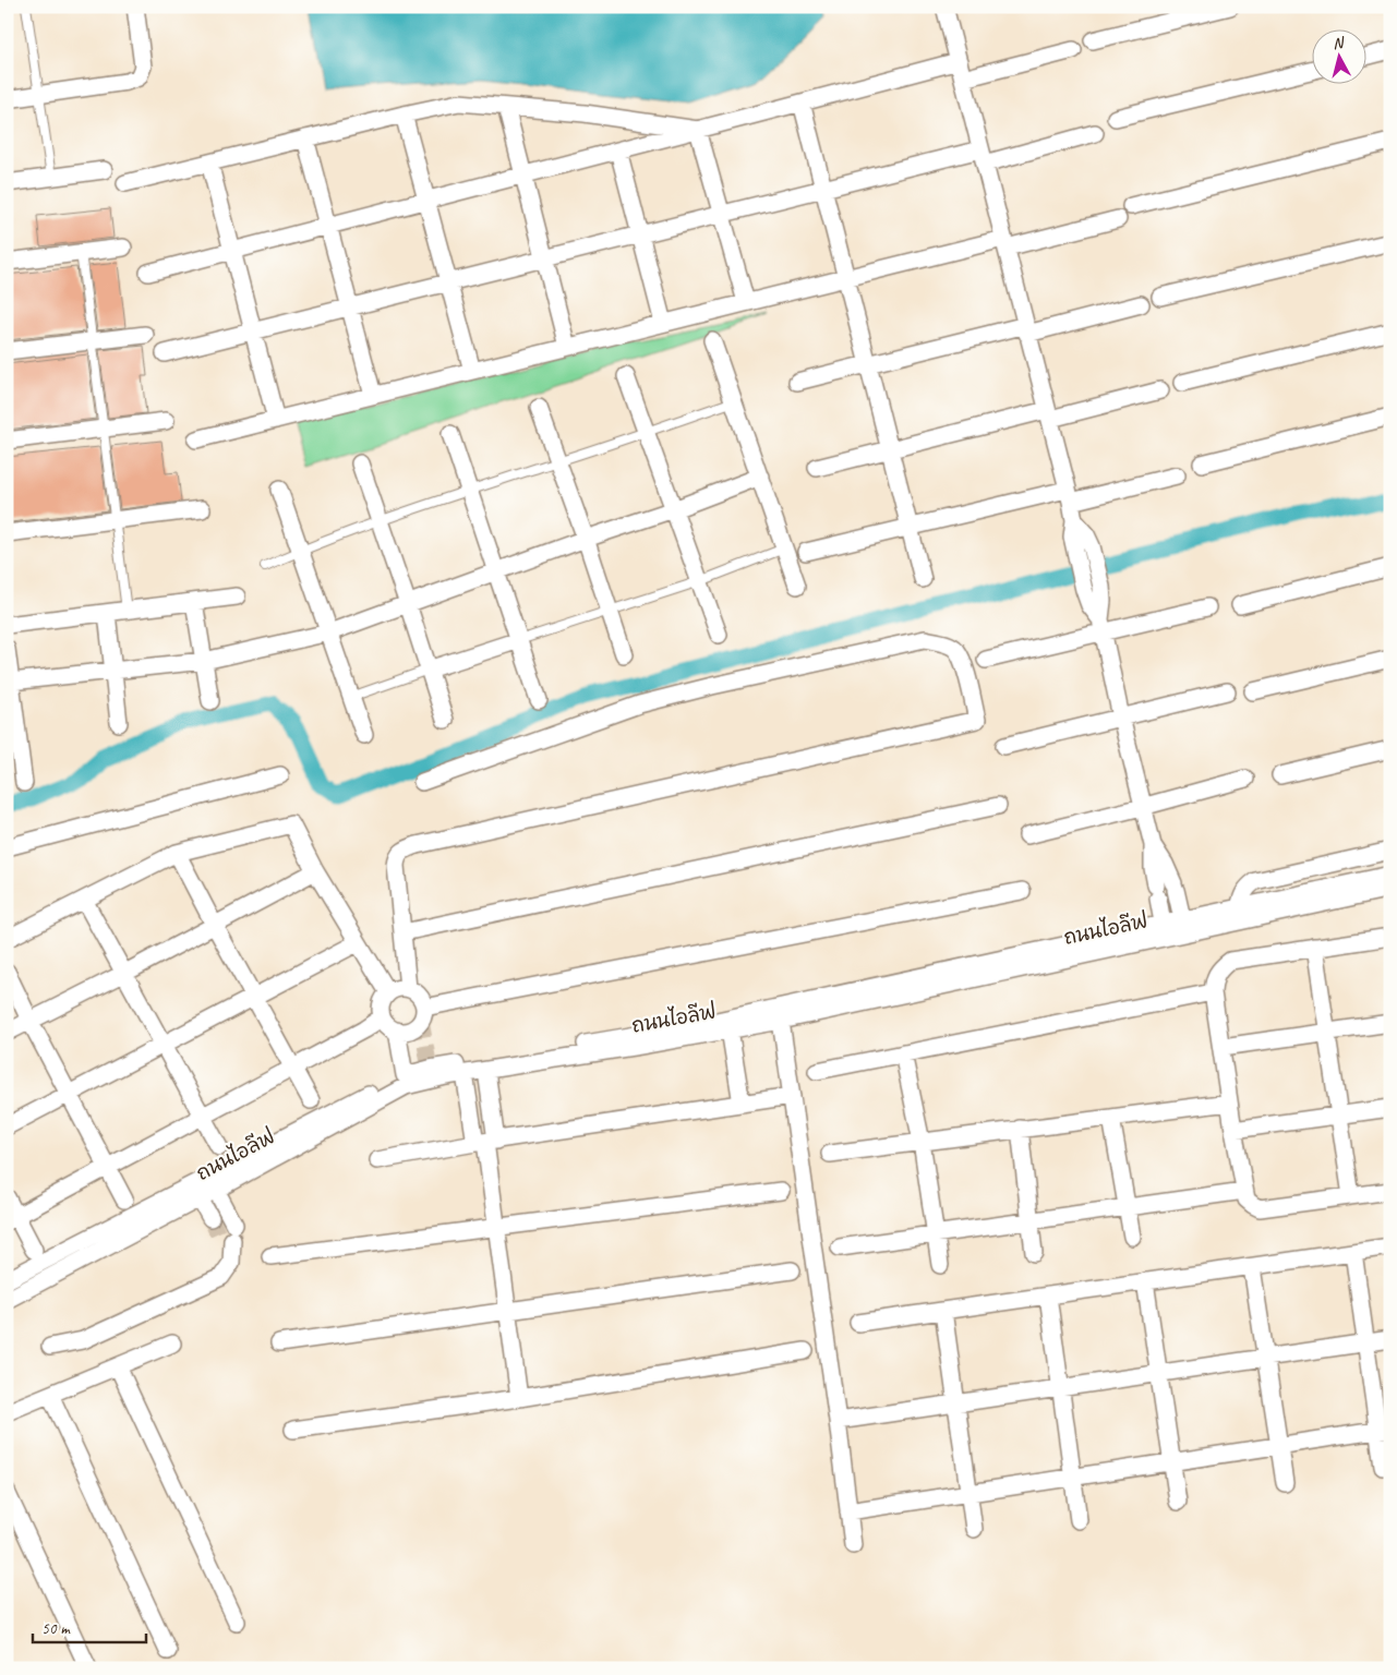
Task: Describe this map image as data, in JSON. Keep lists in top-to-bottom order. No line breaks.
{"streets":{"street":["ถนนไอลีฟ"]},"scale_bar":"50 m","north":"top"}
